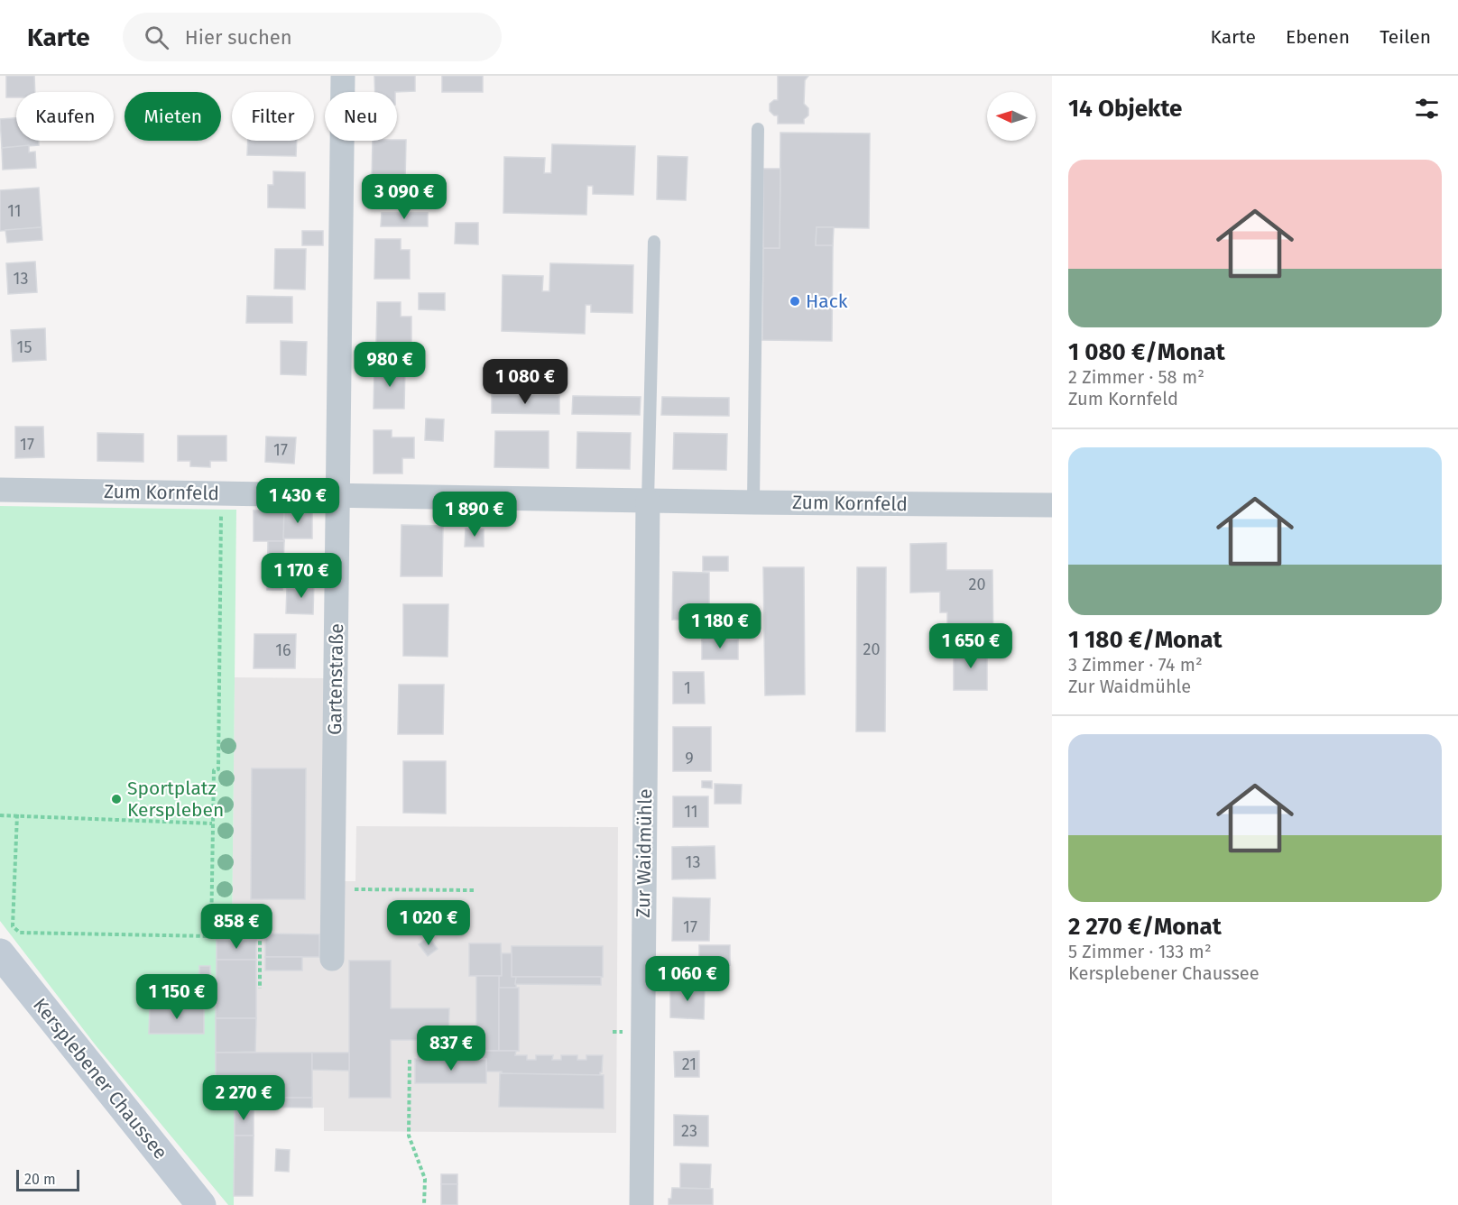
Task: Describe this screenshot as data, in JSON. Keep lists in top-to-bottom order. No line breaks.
{"streets":{"main road":["Kersplebener Chaussee"],"street":["Zum Kornfeld","Gartenstraße","Zur Waidmühle"]},"crossings":[["Zum Kornfeld","Gartenstraße"],["Zum Kornfeld","Zur Waidmühle"]],"places":["Hack","Sportplatz Kerspleben"],"house_numbers":["11","13","15","17","17","20","20","16","1","9","11","13","17","21","23"],"scale_bar":"20 m","north":"left","page":{"header":"Karte","search":"Hier suchen","nav":["Karte","Ebenen","Teilen"],"heading":"14 Objekte","chip":["Kaufen","Mieten","Filter","Neu"],"list":[{"name":"1 080 €/Monat","note":"2 Zimmer · 58 m² · Zum Kornfeld"},{"name":"1 180 €/Monat","note":"3 Zimmer · 74 m² · Zur Waidmühle"},{"name":"2 270 €/Monat","note":"5 Zimmer · 133 m² · Kersplebener Chaussee"}],"price":["3 090 €","980 €","1 080 €","1 430 €","1 890 €","1 170 €","1 180 €","1 650 €","1 020 €","858 €","1 060 €","1 150 €","837 €","2 270 €"],"scale":"20 m"}}
